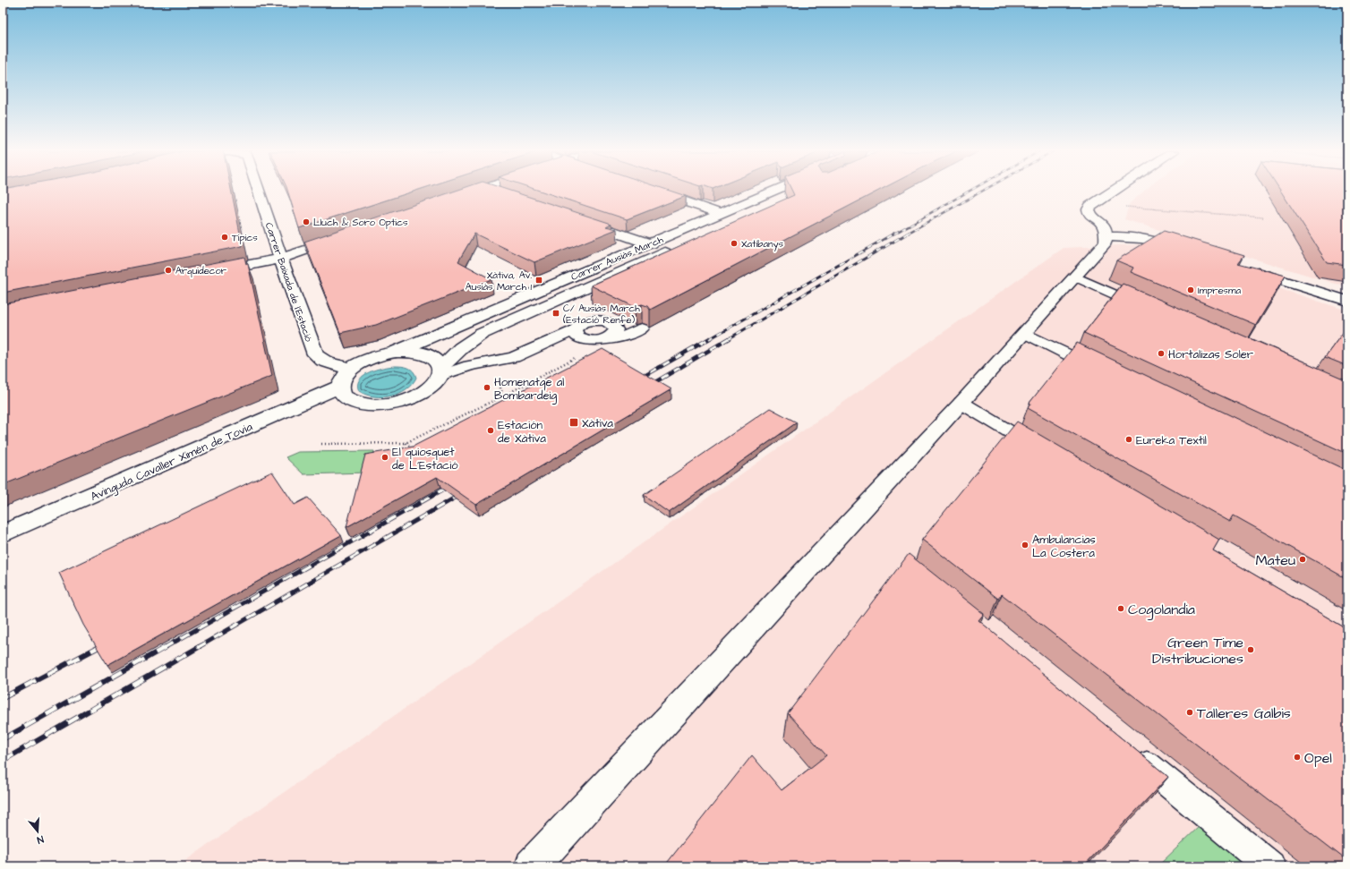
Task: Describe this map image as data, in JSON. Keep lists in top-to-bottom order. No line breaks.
{"streets":{"street":["Carrer Ausiàs March","Carrer Baixada de l'Estació","Avinguda Cavaller Ximén de Tovia"]},"crossings":[["Carrer Ausiàs March","Avinguda Cavaller Ximén de Tovia"]],"places":{"other":["Lluch & Soro Optics","Tipics","Xatibanys","Arquidecor","Impresma","Hortalizas Soler","Homenatge al Bombardeig","Estación de Xàtiva","Eureka Textil","El quiosquet de L'Estació","Ambulancias La Costera","Mateu","Cogolandia","Green Time Distribuciones","Talleres Galbis","Opel"],"transit":["Xàtiva, Av. Ausiàs March 1","C/ Ausiàs March (Estació Renfe)","Xàtiva"]},"north":"bottom"}
